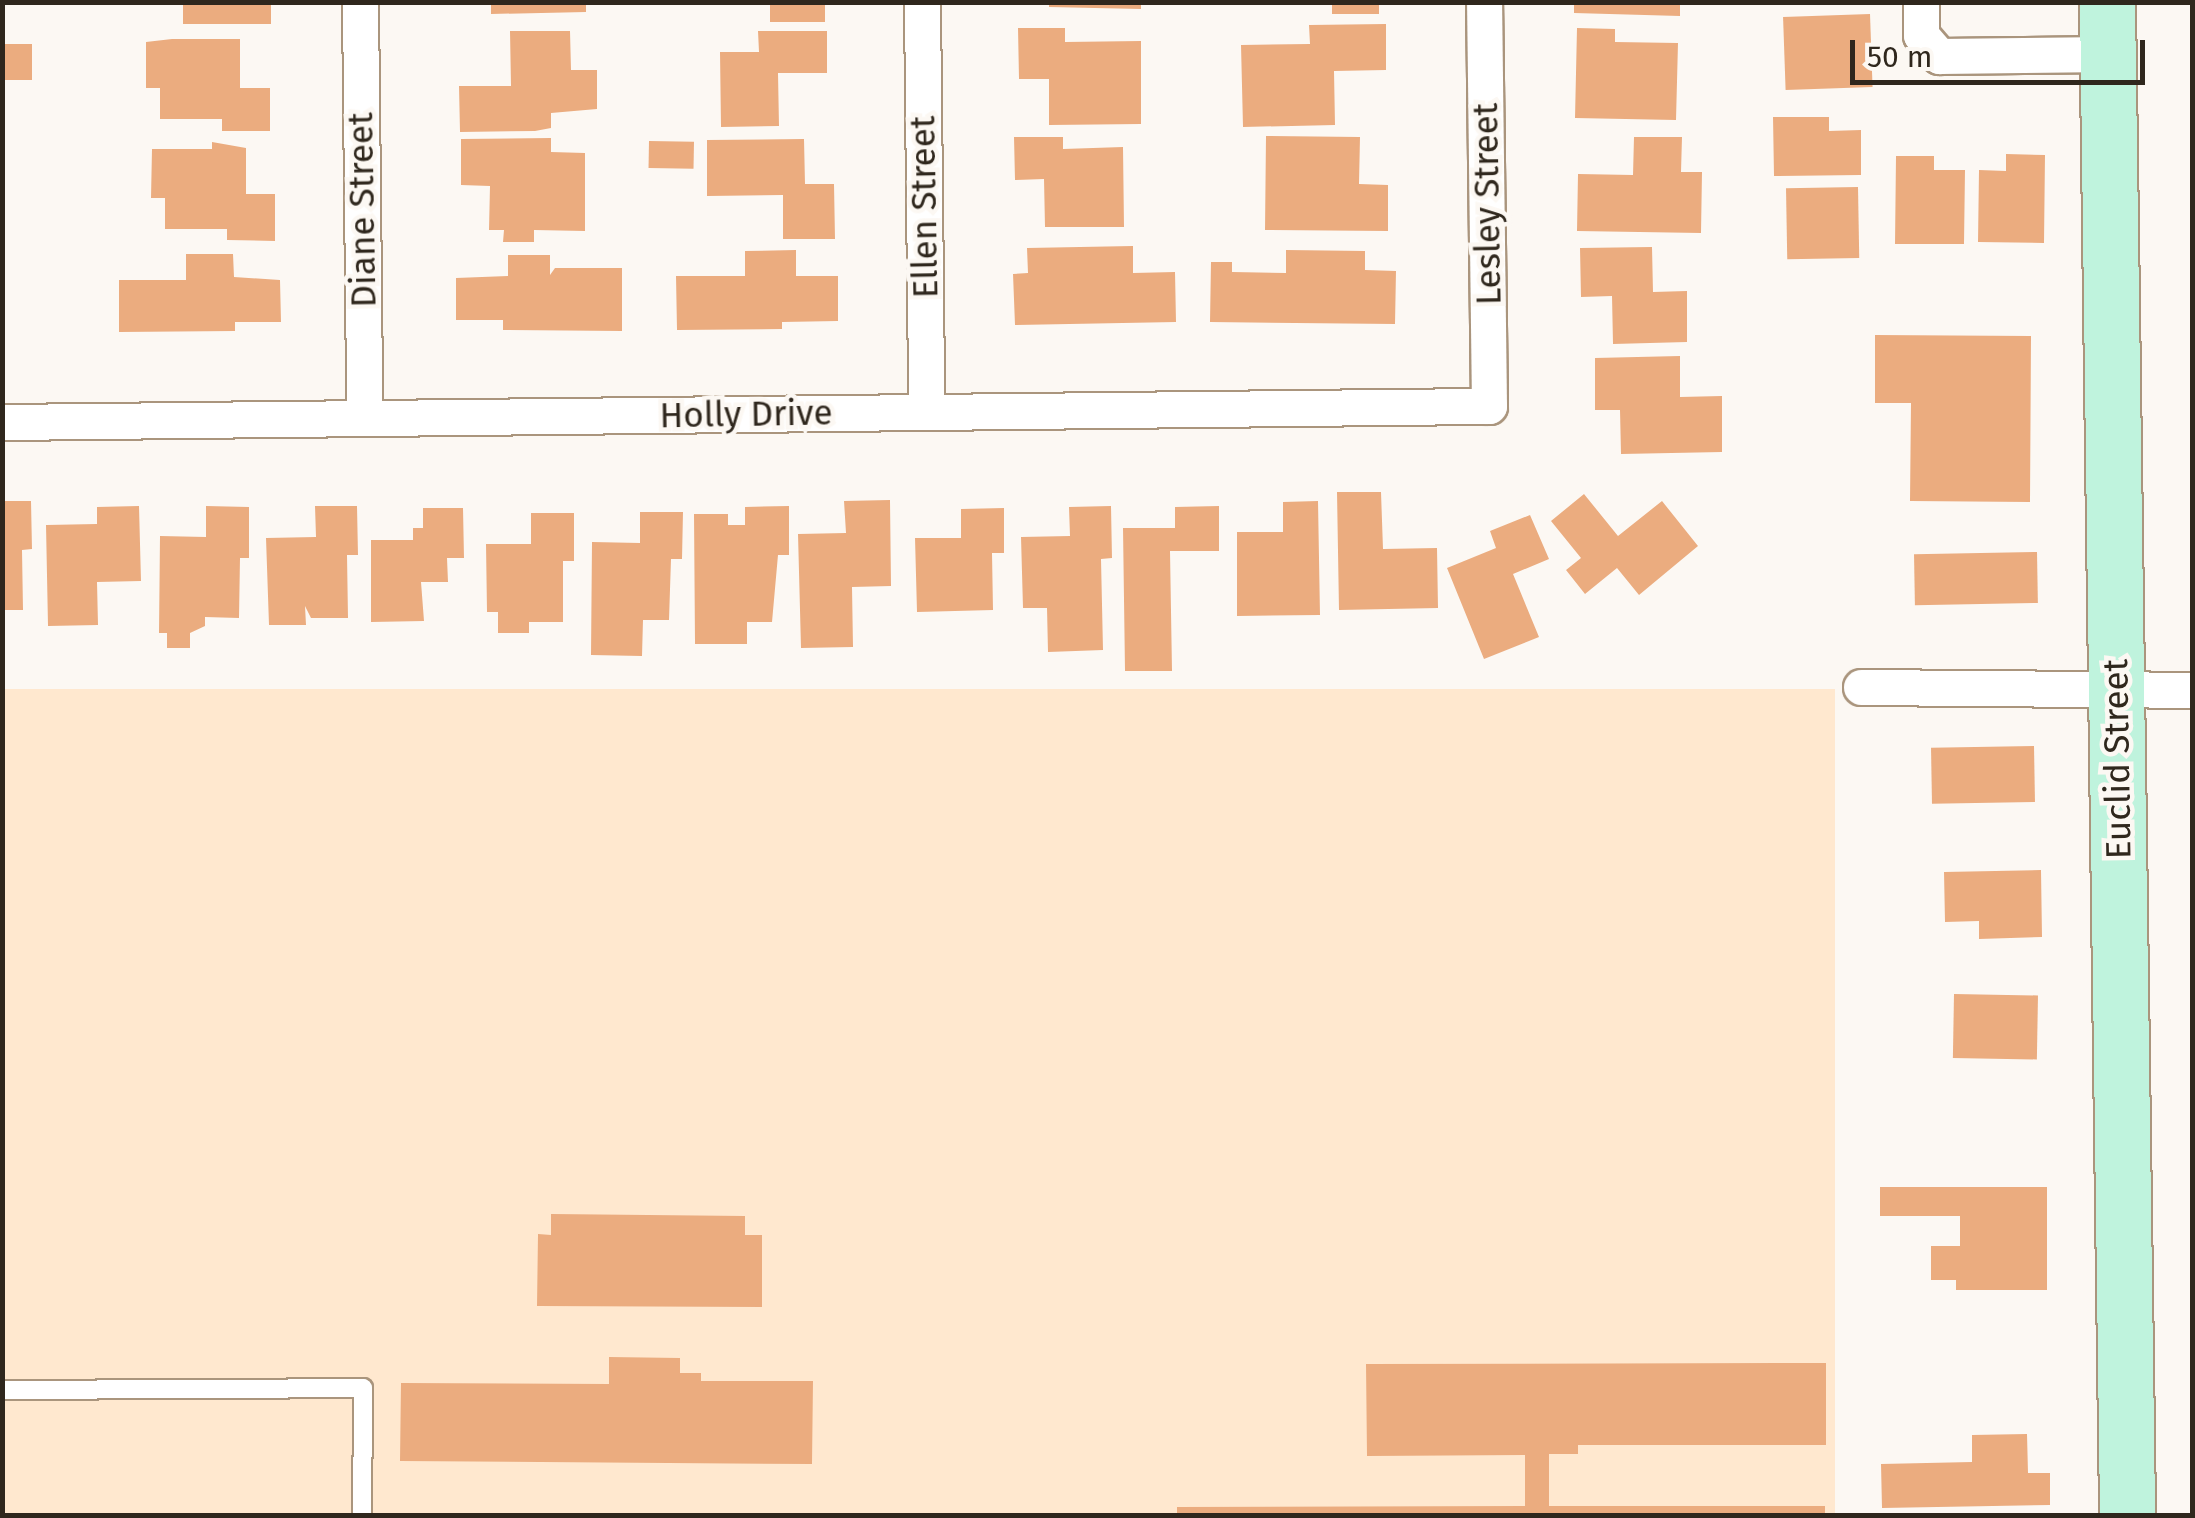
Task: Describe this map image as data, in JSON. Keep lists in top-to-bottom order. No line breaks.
{"streets":{"main road":["Euclid Street"],"street":["Lesley Street","Ellen Street","Diane Street","Holly Drive"]},"crossings":[["Lesley Street","Holly Drive"],["Ellen Street","Holly Drive"],["Diane Street","Holly Drive"]],"scale_bar":"50 m"}
